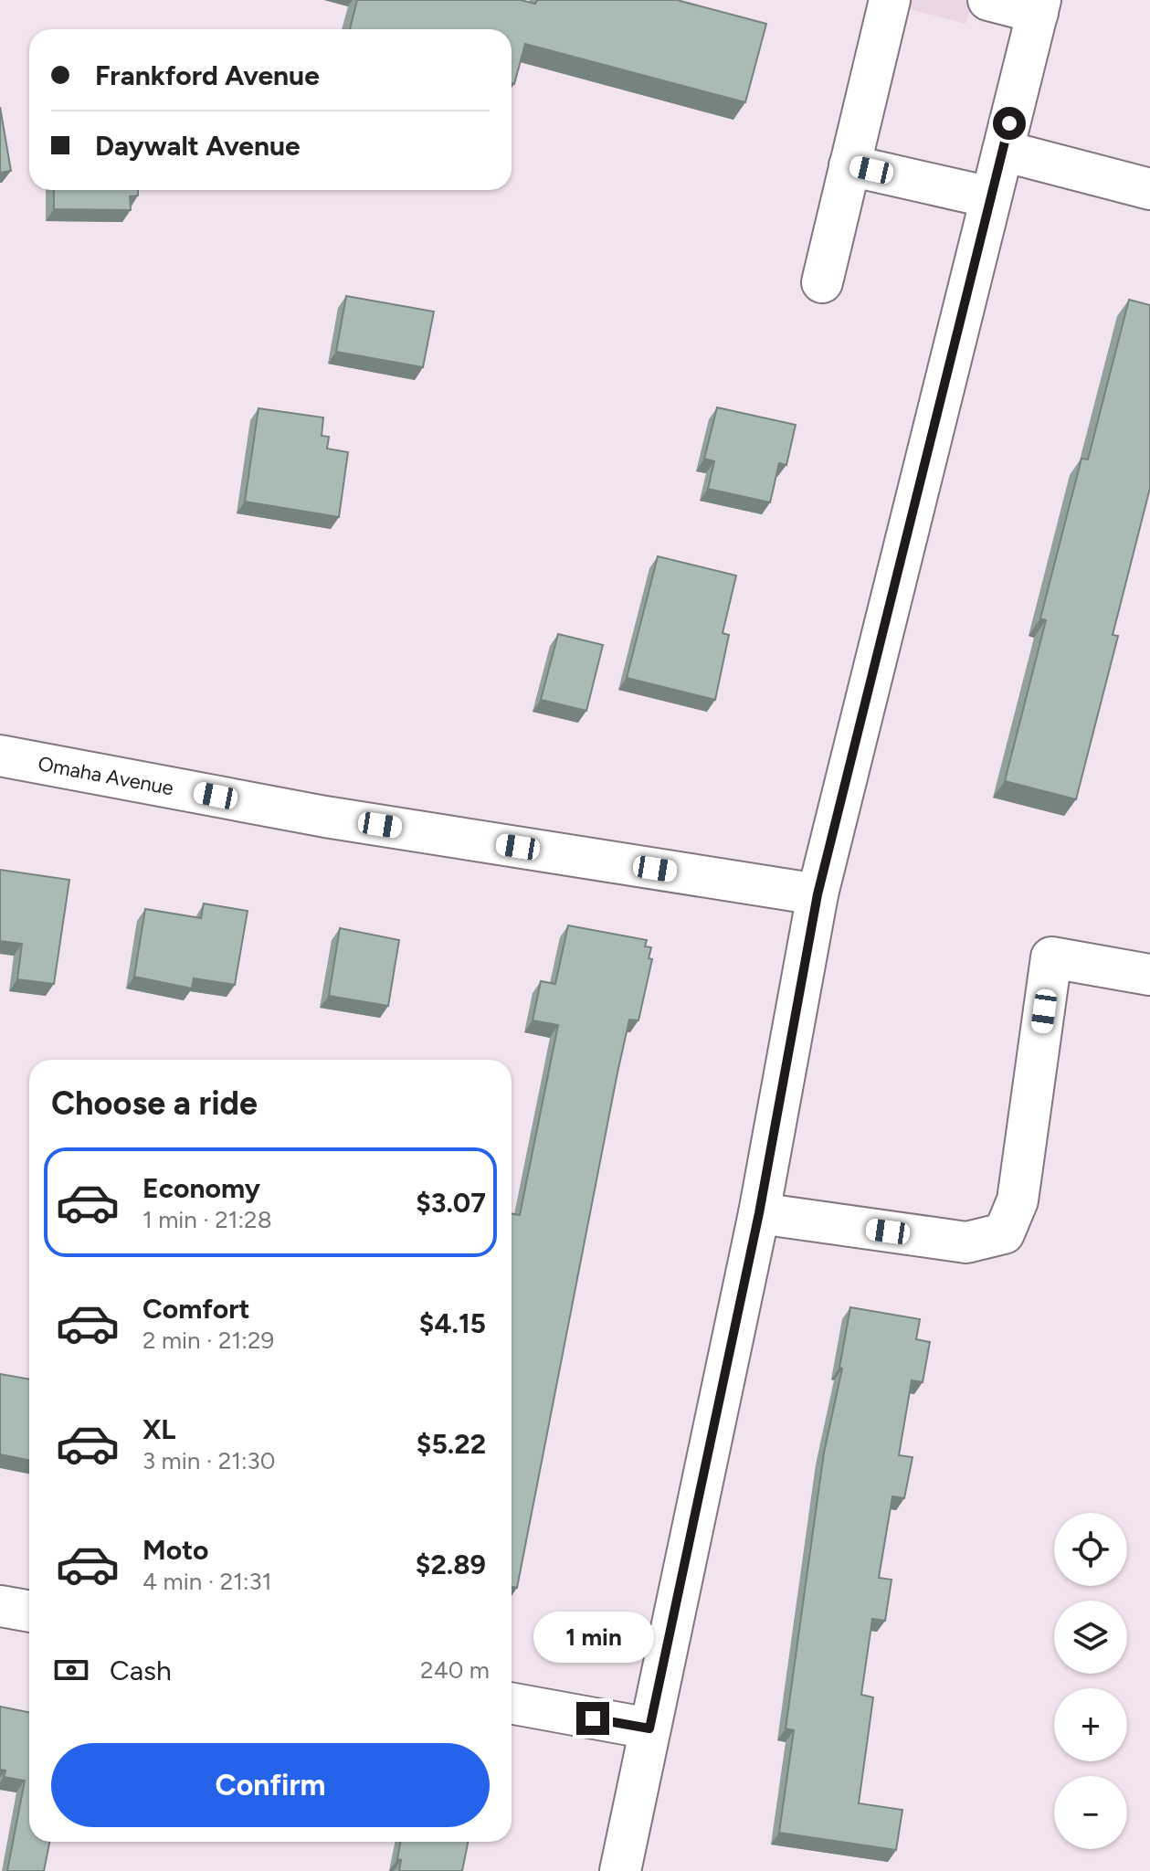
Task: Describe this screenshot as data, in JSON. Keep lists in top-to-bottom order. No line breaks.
{"streets":{"street":["Omaha Avenue"]},"page":{"banner":["Frankford Avenue","Daywalt Avenue"],"heading":"Choose a ride","list":[{"name":"Economy","note":"1 min · 21:28","value":"$3.07"},{"name":"Comfort","note":"2 min · 21:29","value":"$4.15"},{"name":"XL","note":"3 min · 21:30","value":"$5.22"},{"name":"Moto","note":"4 min · 21:31","value":"$2.89"}],"map_buttons":["+","−"],"bubble":"1 min","pay":["Cash","240 m"],"buttons":"Confirm"}}
